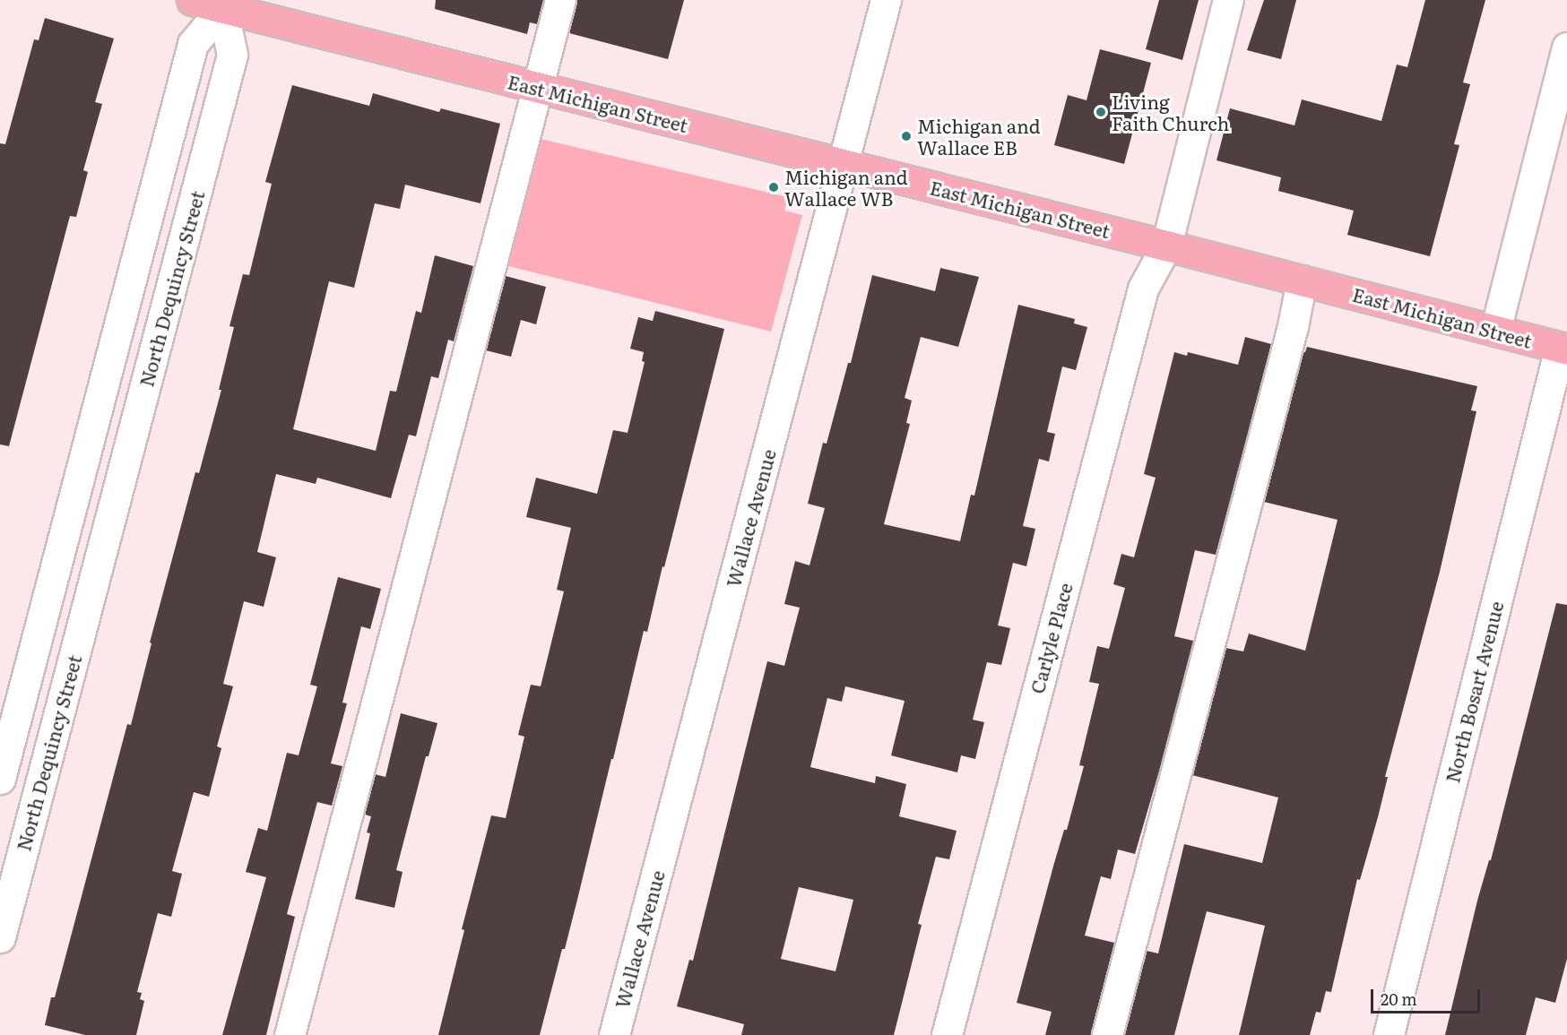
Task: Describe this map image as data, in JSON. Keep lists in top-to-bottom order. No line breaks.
{"streets":{"main road":["East Michigan Street"],"street":["North Dequincy Street","Wallace Avenue","Carlyle Place","North Bosart Avenue"]},"crossings":[["East Michigan Street","North Dequincy Street"],["East Michigan Street","Wallace Avenue"],["East Michigan Street","Carlyle Place"],["East Michigan Street","North Bosart Avenue"]],"places":["Living Faith Church","Michigan and Wallace EB","Michigan and Wallace WB"],"scale_bar":"20 m"}
